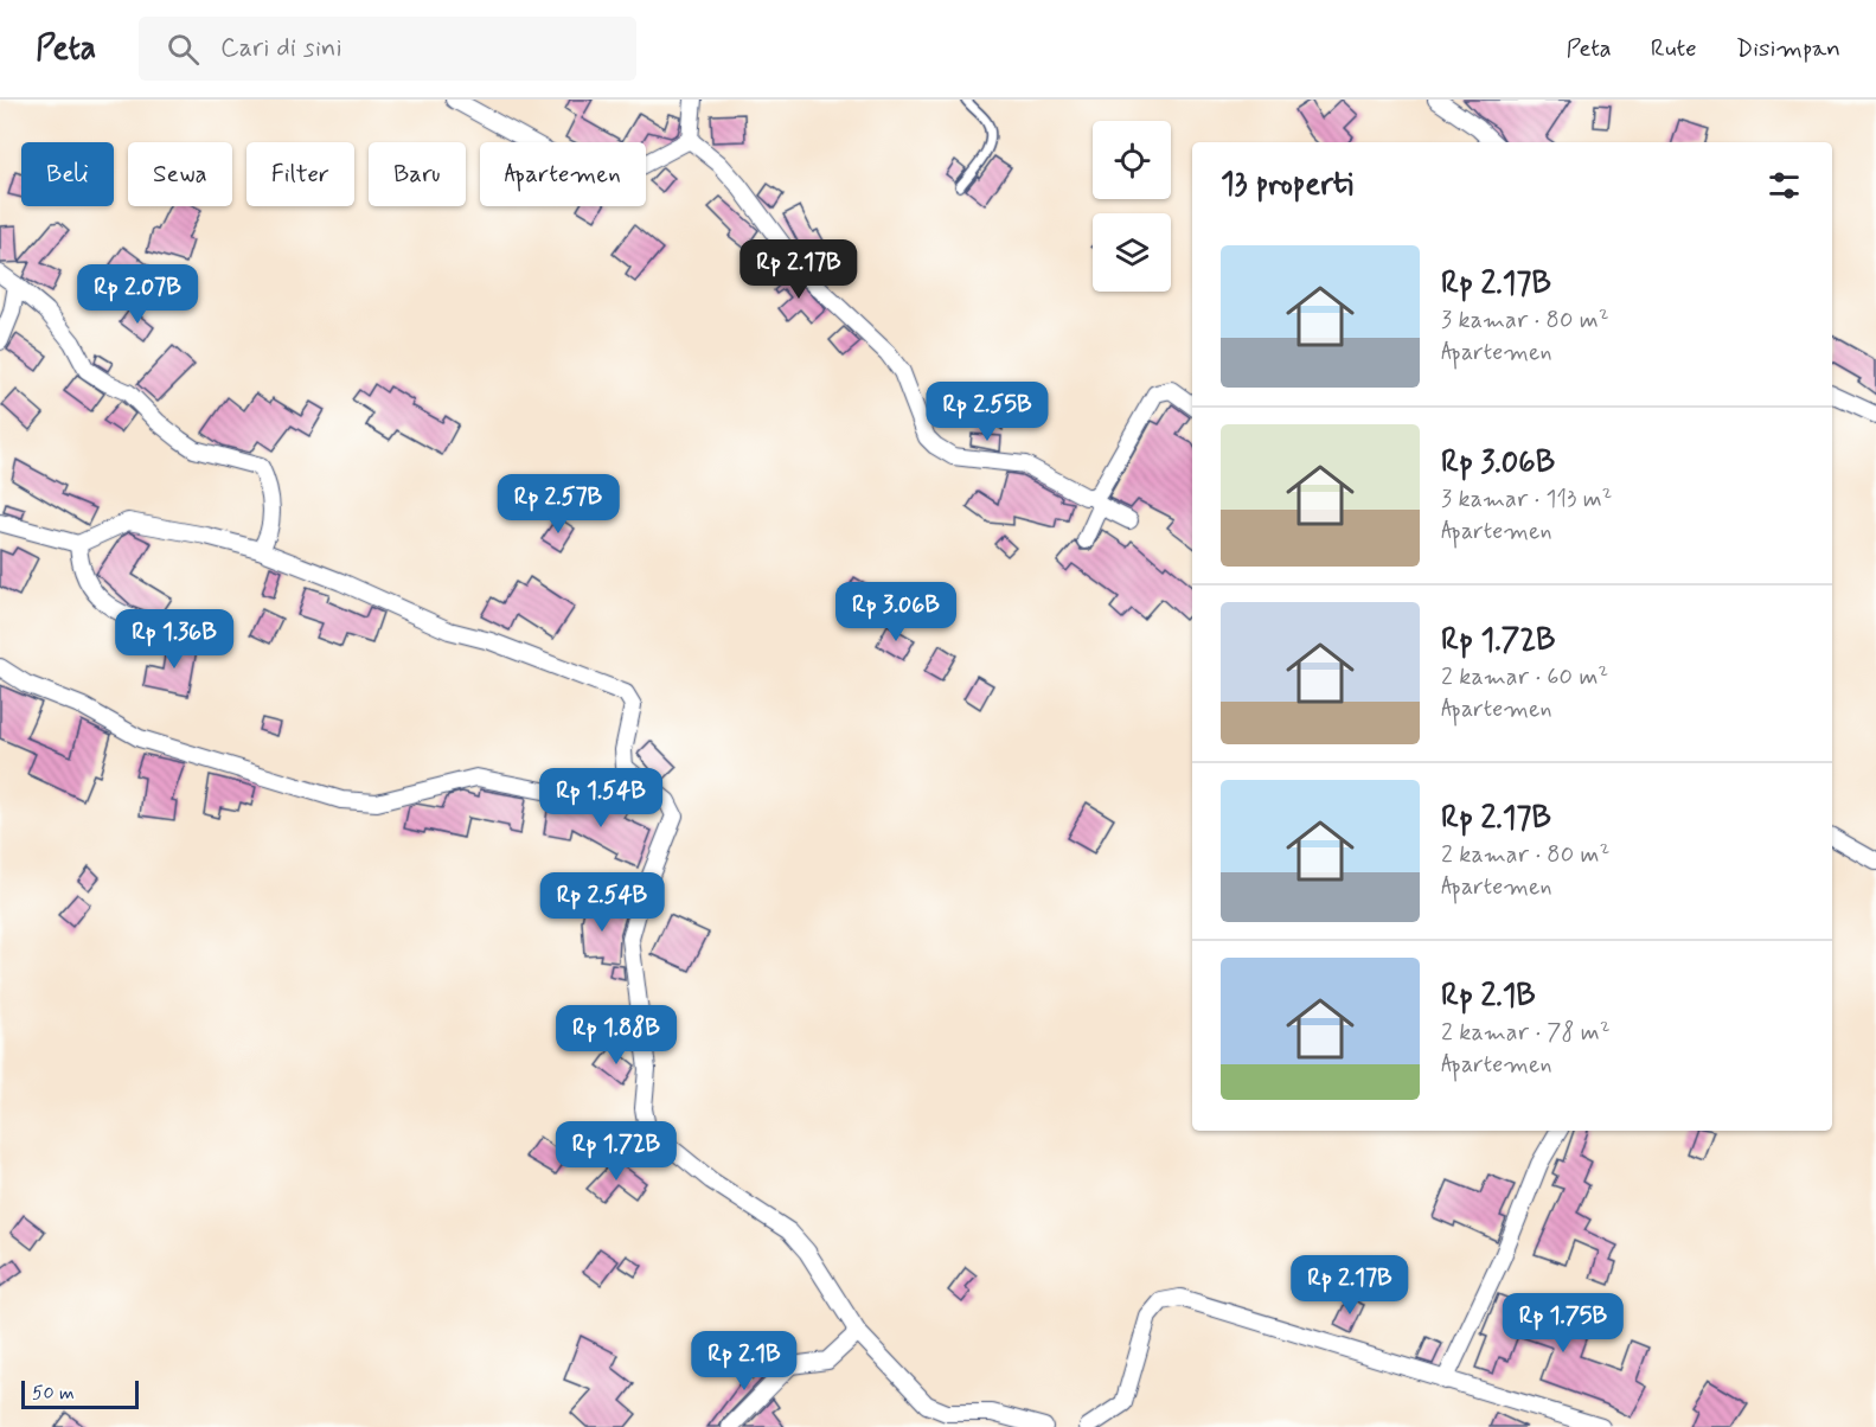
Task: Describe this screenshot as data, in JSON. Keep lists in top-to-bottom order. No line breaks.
{"scale_bar":"50 m","page":{"header":"Peta","search":"Cari di sini","nav":["Peta","Rute","Disimpan"],"chip":["Beli","Sewa","Filter","Baru","Apartemen"],"heading":"13 properti","list":[{"name":"Rp 2.17B","note":"3 kamar · 80 m² · Apartemen"},{"name":"Rp 3.06B","note":"3 kamar · 113 m² · Apartemen"},{"name":"Rp 1.72B","note":"2 kamar · 60 m² · Apartemen"},{"name":"Rp 2.17B","note":"2 kamar · 80 m² · Apartemen"},{"name":"Rp 2.1B","note":"2 kamar · 78 m² · Apartemen"}],"price":["Rp 2.17B","Rp 2.07B","Rp 2.55B","Rp 2.57B","Rp 3.06B","Rp 1.36B","Rp 1.54B","Rp 2.54B","Rp 1.88B","Rp 1.72B","Rp 2.17B","Rp 1.75B","Rp 2.1B"],"scale":"50 m"}}
